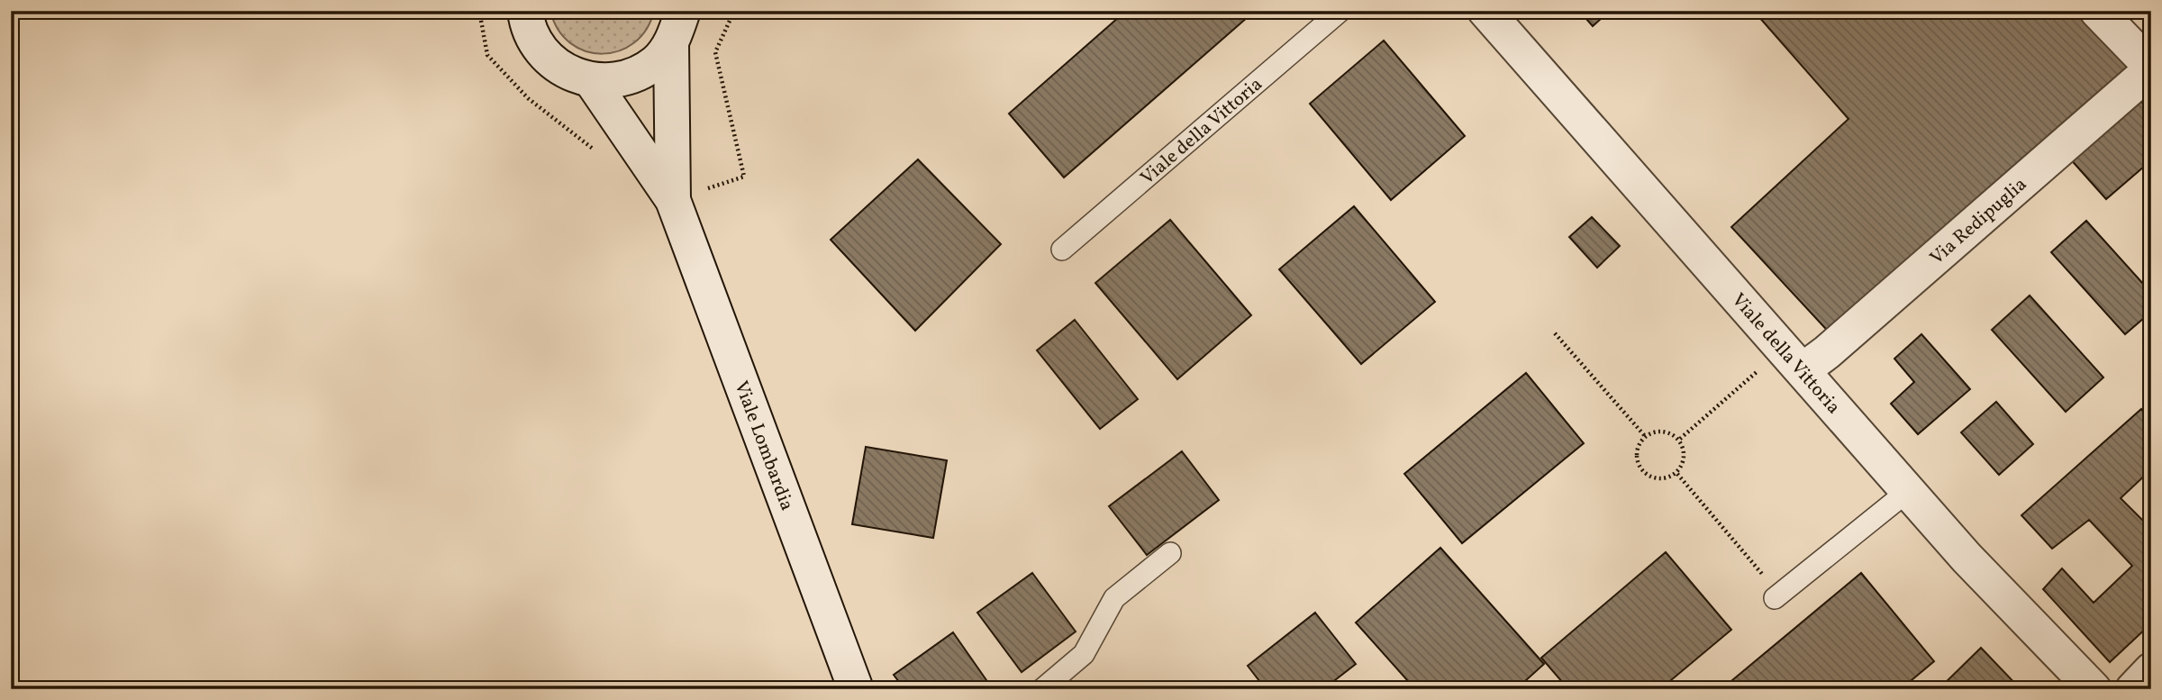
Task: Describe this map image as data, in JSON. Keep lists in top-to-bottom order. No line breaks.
{"streets":{"street":["Viale della Vittoria","Via Redipuglia","Viale Lombardia"]},"crossings":[["Viale della Vittoria","Via Redipuglia"]]}
